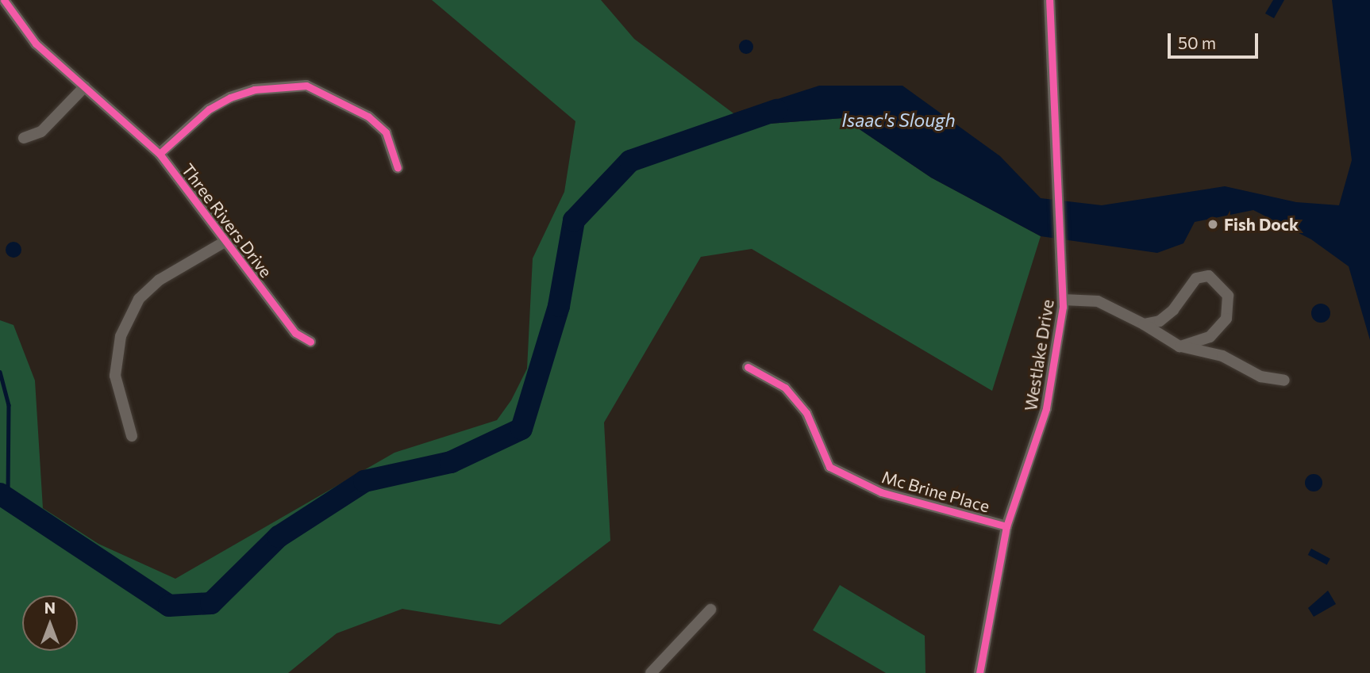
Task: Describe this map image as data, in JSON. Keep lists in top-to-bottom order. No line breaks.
{"streets":{"street":["Three Rivers Drive","Westlake Drive","Mc Brine Place"]},"crossings":[["Westlake Drive","Mc Brine Place"]],"water":["Isaac's Slough"],"places":["Fish Dock"],"scale_bar":"50 m","north":"top"}
